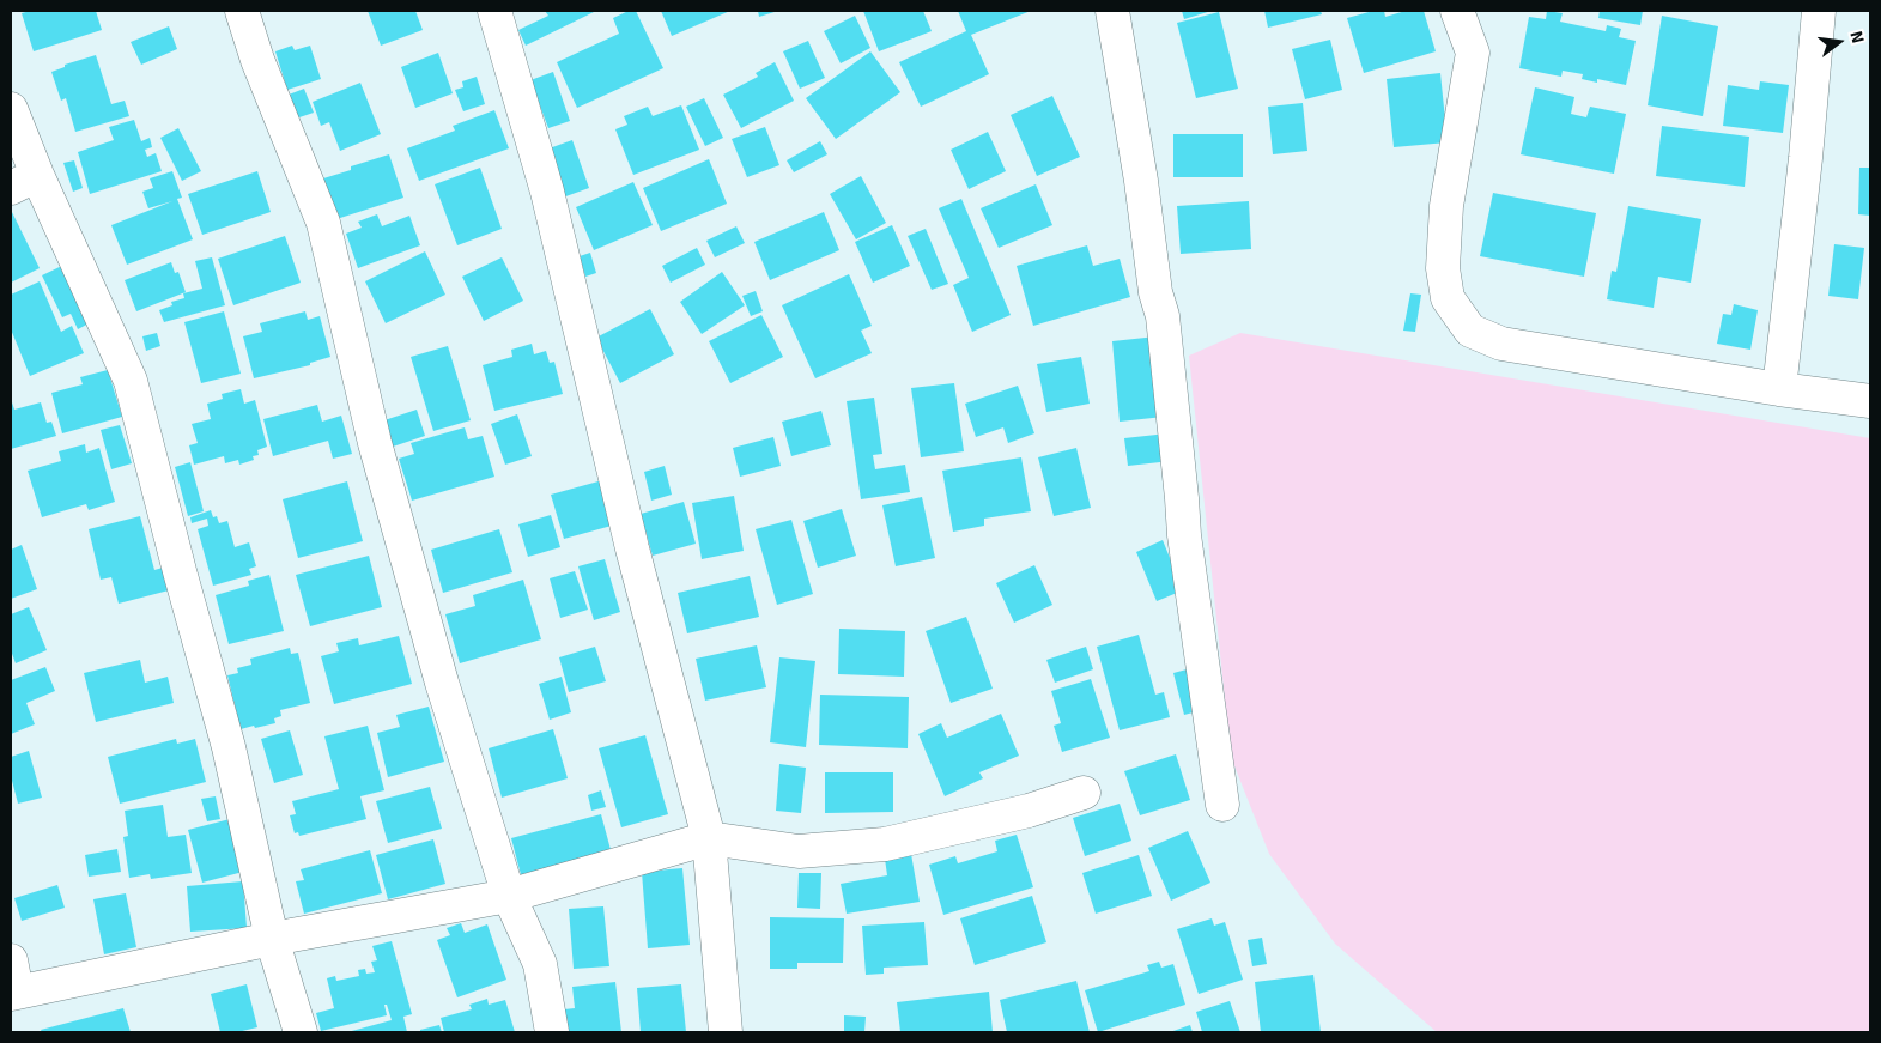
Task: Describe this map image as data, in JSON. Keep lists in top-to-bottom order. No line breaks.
{"north":"right"}
